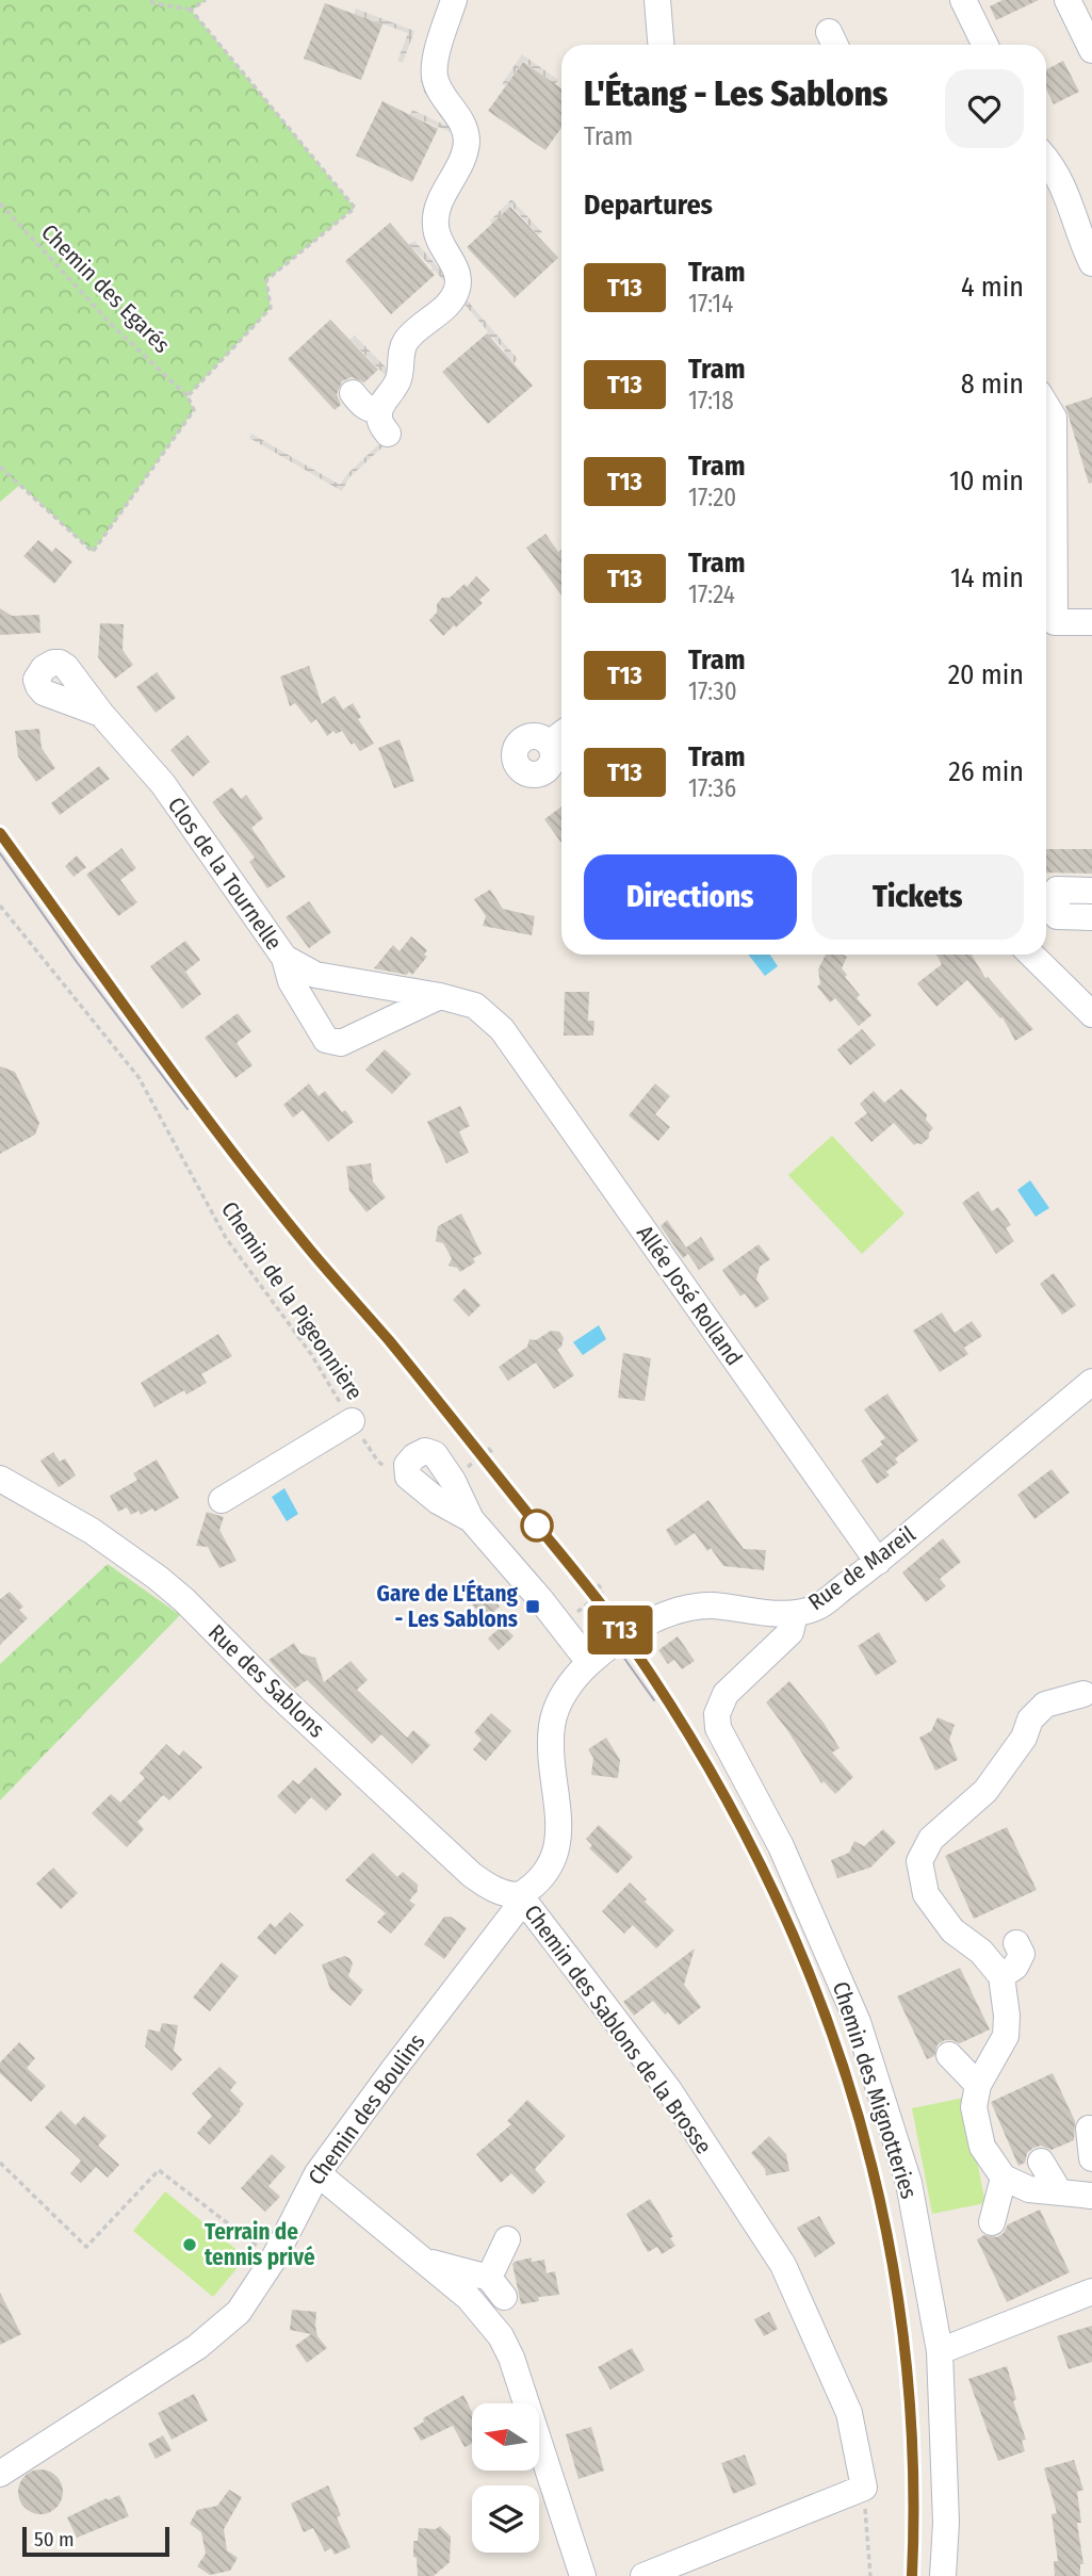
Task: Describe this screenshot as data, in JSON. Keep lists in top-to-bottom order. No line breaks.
{"streets":{"street":["Clos de la Tournelle","Allée José Rolland","Rue de Mareil","Rue des Sablons","Chemin des Sablons de la Brosse","Chemin des Mignotteries","Chemin des Boulins"],"path":["Chemin des Egarés","Chemin de la Pigeonnière"]},"crossings":[["Clos de la Tournelle","Allée José Rolland"],["Allée José Rolland","Rue de Mareil"],["Rue de Mareil","Rue des Sablons"],["Rue de Mareil","Chemin des Sablons de la Brosse"],["Rue de Mareil","Chemin des Mignotteries"],["Rue de Mareil","Chemin des Boulins"],["Rue des Sablons","Chemin des Sablons de la Brosse"],["Rue des Sablons","Chemin des Boulins"],["Chemin des Sablons de la Brosse","Chemin des Boulins"]],"places":{"transit":["Gare de L'Étang - Les Sablons"],"other":["Terrain de tennis privé"]},"lines":["tram line T13"],"scale_bar":"50 m","north":"left","page":{"on_map":"T13","heading":[["L'Étang - Les Sablons","Tram"],"Departures"],"list":[{"mark":"T13","name":"Tram","note":"17:14","value":"4 min"},{"mark":"T13","name":"Tram","note":"17:18","value":"8 min"},{"mark":"T13","name":"Tram","note":"17:20","value":"10 min"},{"mark":"T13","name":"Tram","note":"17:24","value":"14 min"},{"mark":"T13","name":"Tram","note":"17:30","value":"20 min"},{"mark":"T13","name":"Tram","note":"17:36","value":"26 min"}],"buttons":["Directions","Tickets"],"scale":"50 m"}}
